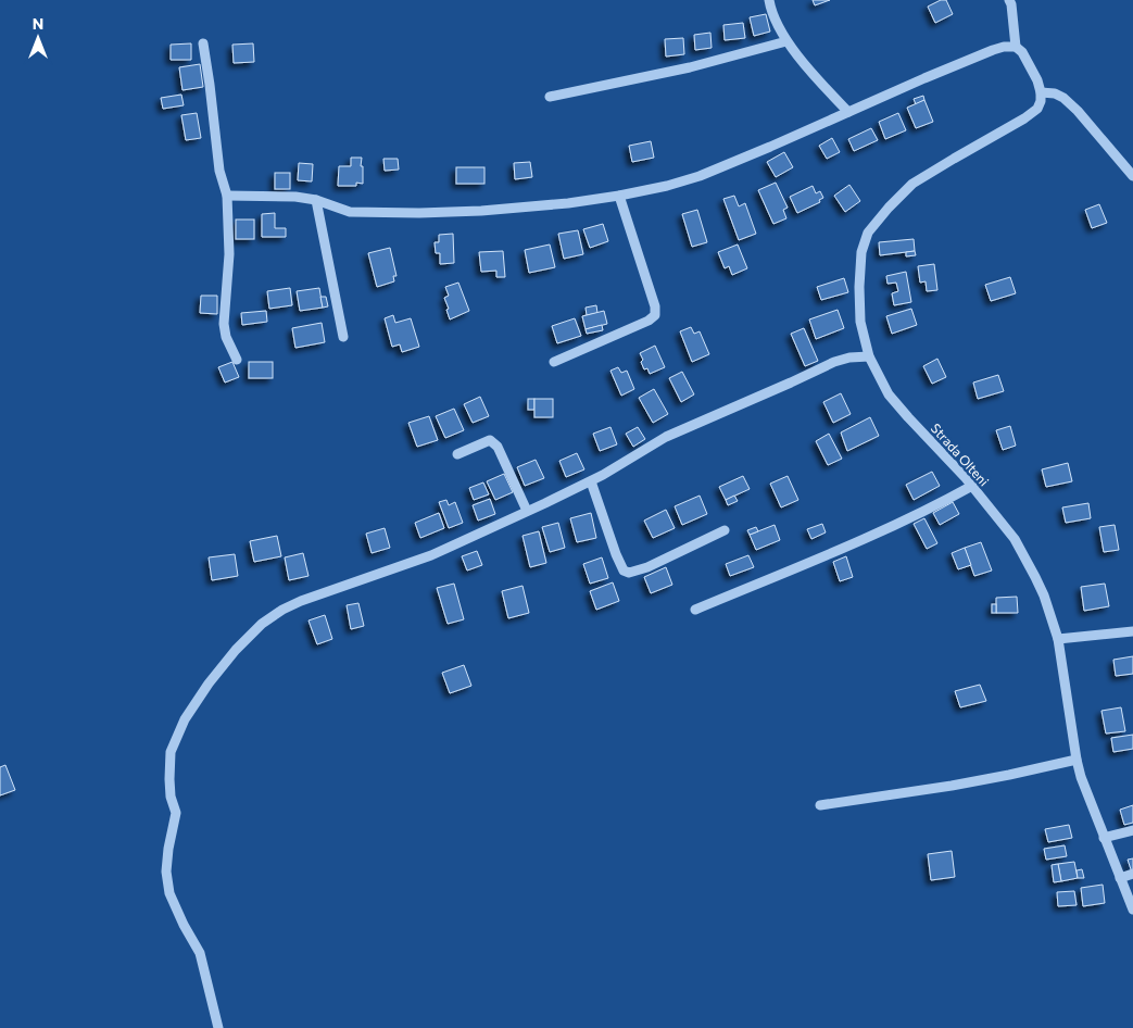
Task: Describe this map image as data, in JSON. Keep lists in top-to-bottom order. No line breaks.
{"streets":{"street":["Strada Olteni"]},"north":"top"}
